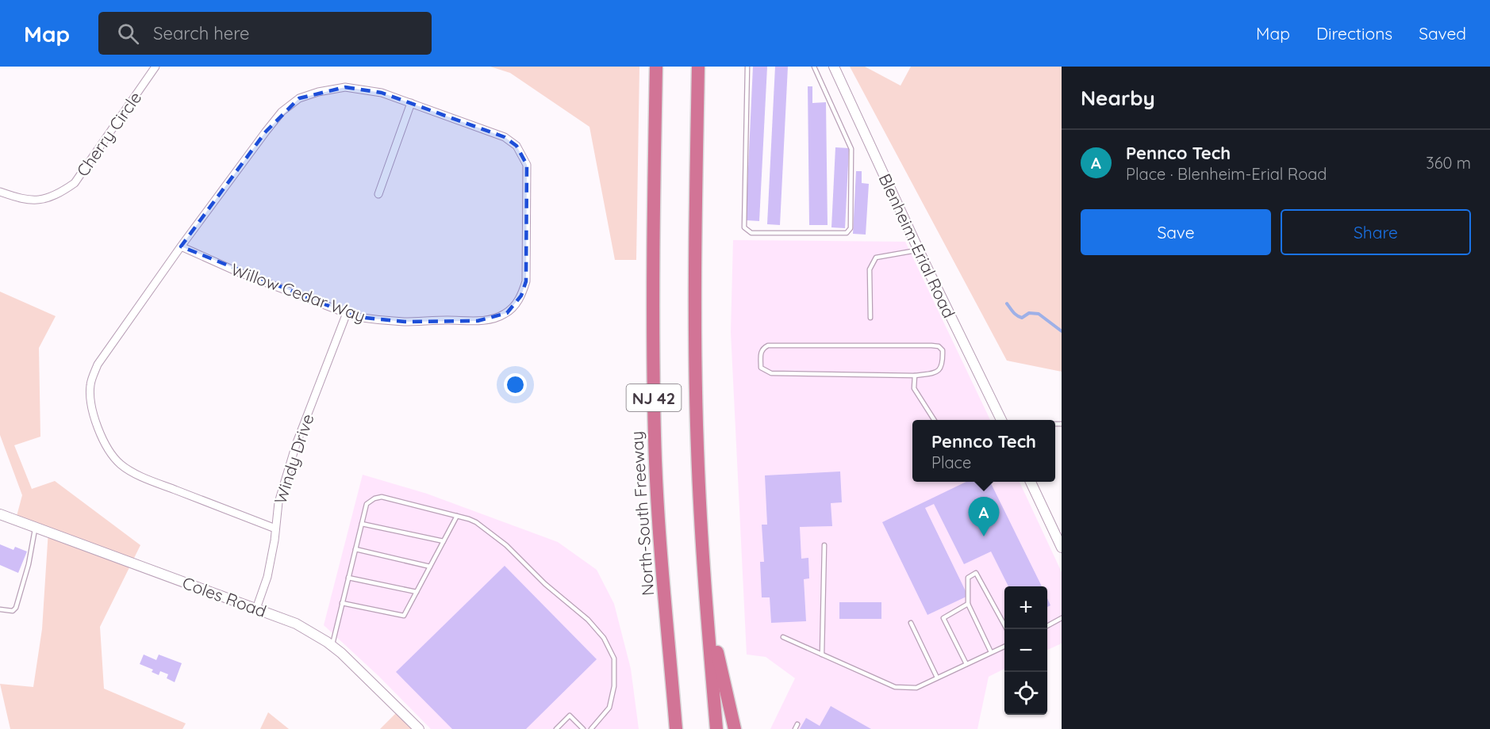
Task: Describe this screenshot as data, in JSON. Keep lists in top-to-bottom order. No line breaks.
{"streets":{"highway":["NJ 42","North-South Freeway"],"street":["Cherry Circle","Blenheim-Erial Road","Willow Cedar Way","Windy Drive","Coles Road"]},"crossings":[["Willow Cedar Way","Windy Drive"],["Windy Drive","Coles Road"]],"page":{"header":"Map","search":"Search here","nav":["Map","Directions","Saved"],"heading":"Nearby","list":[{"mark":"A","name":"Pennco Tech","note":"Place · Blenheim-Erial Road","value":"360 m"}],"buttons":["Save","Share"],"popup":["Pennco Tech","Place"],"pins":"A","map_buttons":["+","−"]}}
